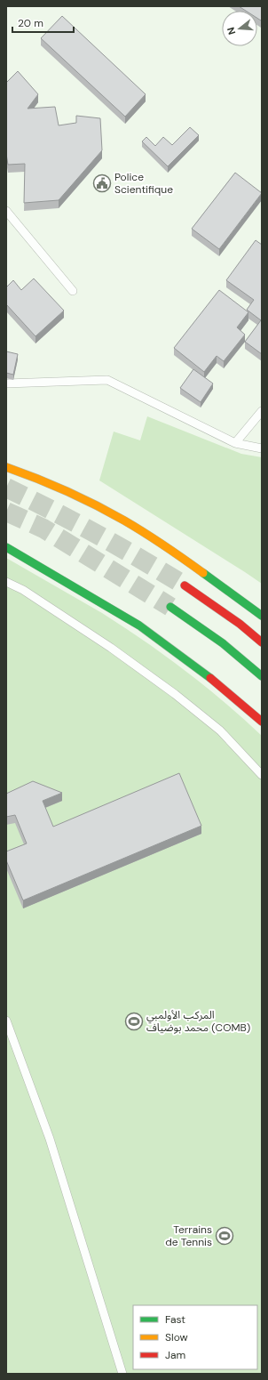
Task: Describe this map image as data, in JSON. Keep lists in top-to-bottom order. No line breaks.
{"places":{"public building":["Police Scientifique"],"sports":["المركب الأولمبي محمد بوضياف (COMB)","Terrains de Tennis"]},"legend":["Fast","Slow","Jam"],"scale_bar":"20 m","north":"left"}
